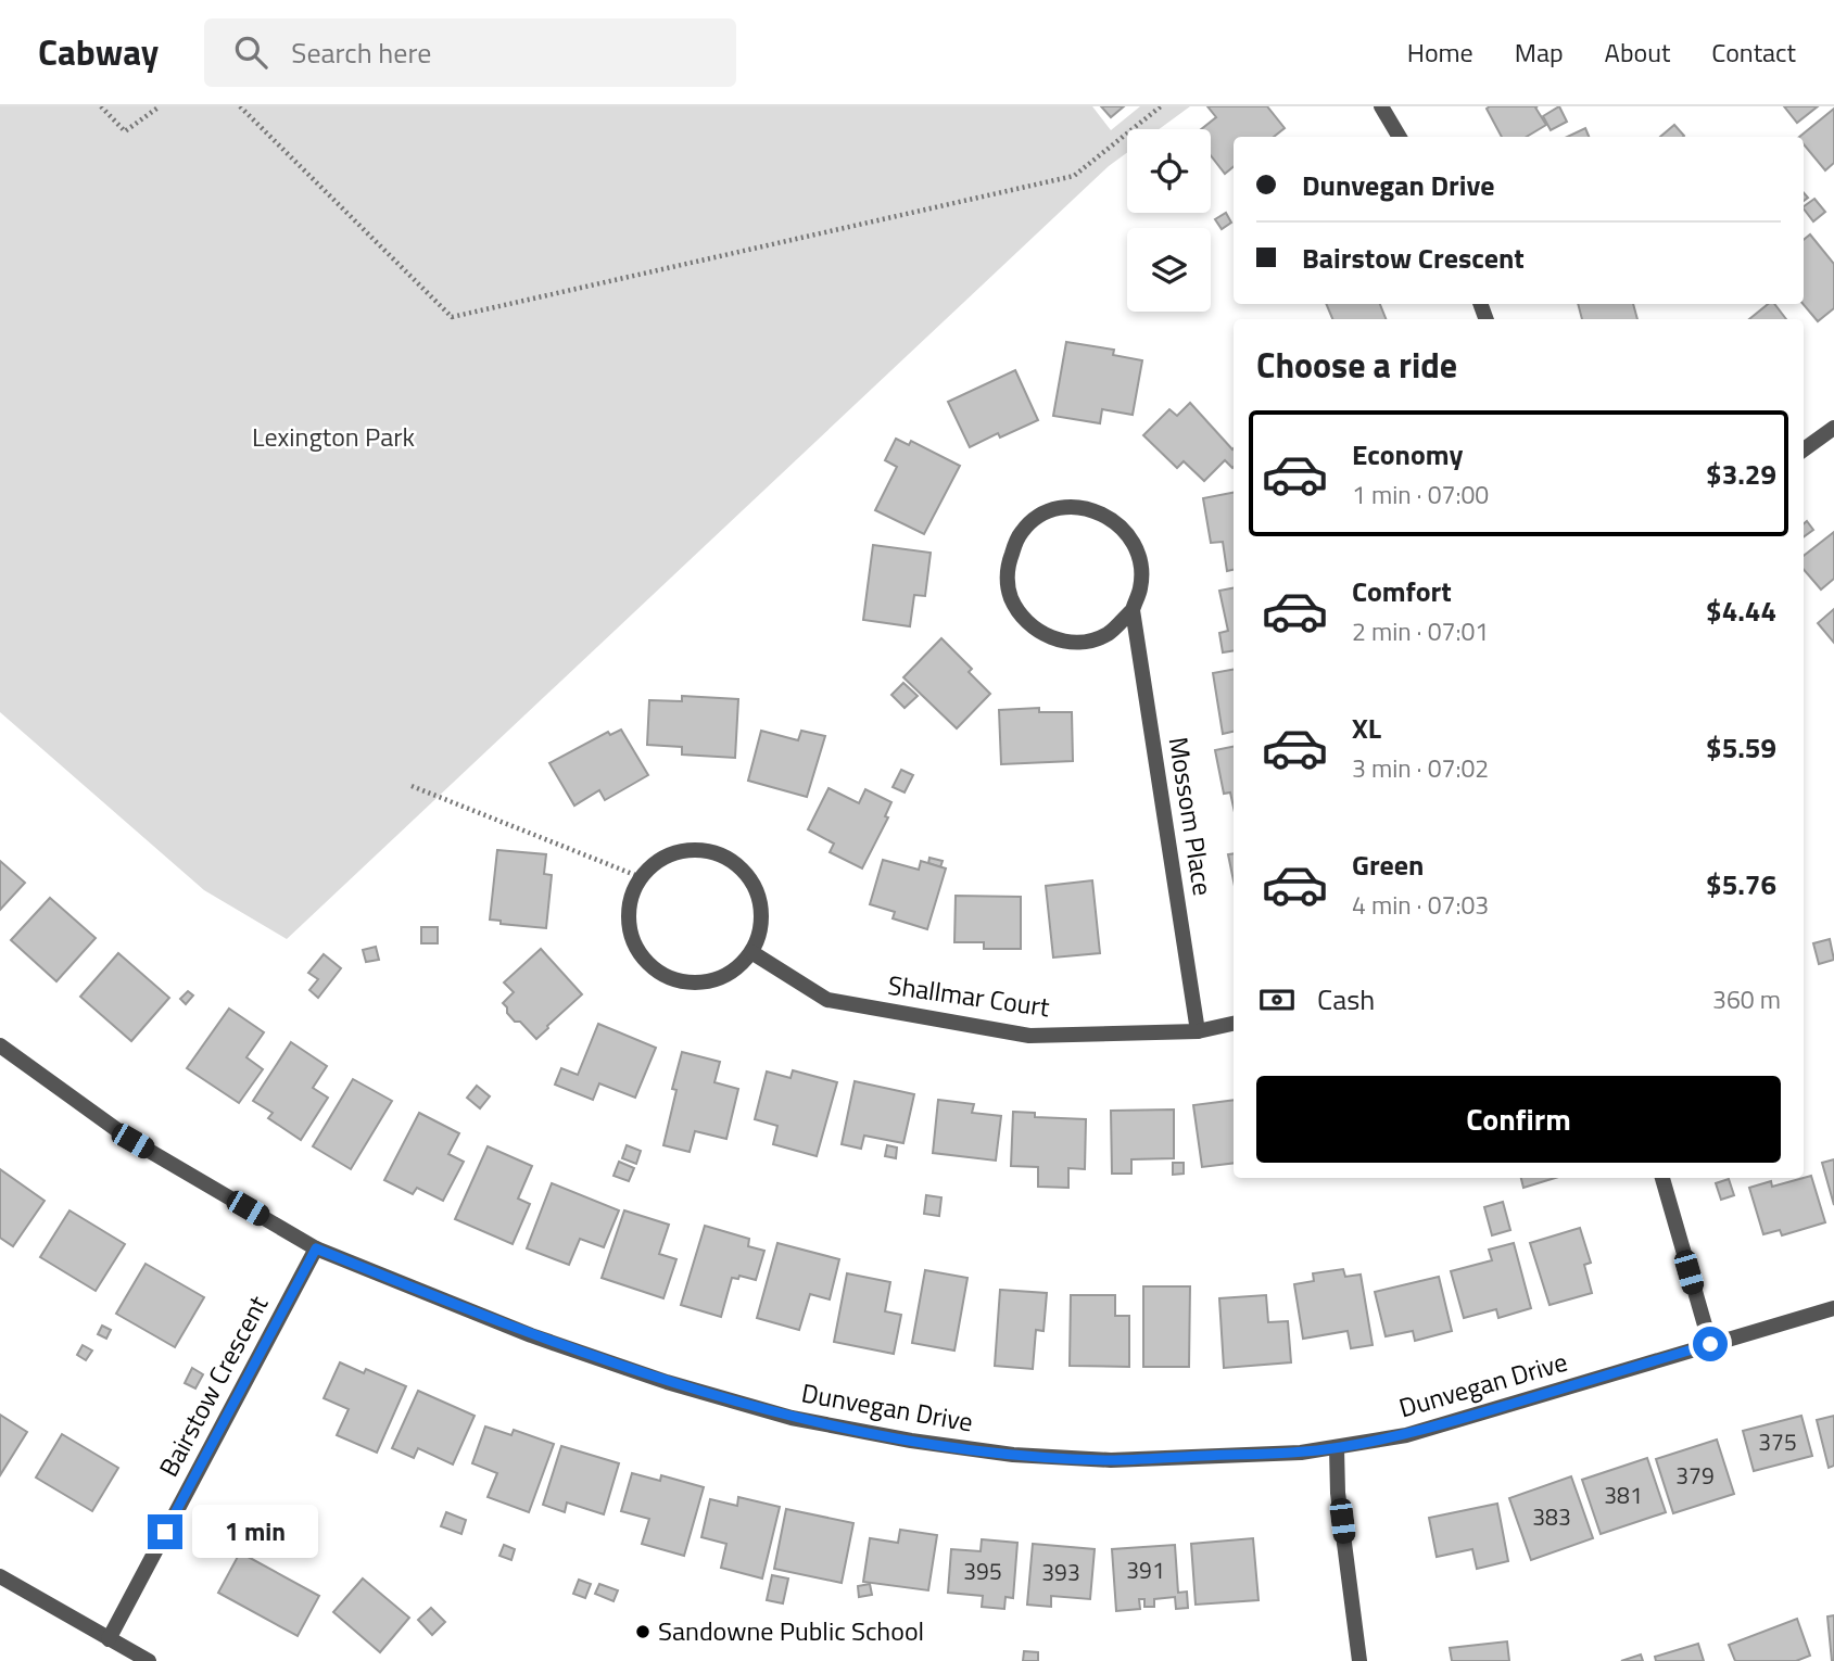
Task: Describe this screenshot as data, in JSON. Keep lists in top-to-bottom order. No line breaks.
{"streets":{"street":["Mossom Place","Shallmar Court","Dunvegan Drive","Bairstow Crescent"]},"crossings":[["Mossom Place","Shallmar Court"],["Dunvegan Drive","Bairstow Crescent"]],"parks":["Lexington Park"],"places":["Sandowne Public School"],"house_numbers":["375","379","381","383","391","395","393"],"page":{"header":"Cabway","search":"Search here","nav":["Home","Map","About","Contact"],"banner":["Dunvegan Drive","Bairstow Crescent"],"heading":"Choose a ride","list":[{"name":"Economy","note":"1 min · 07:00","value":"$3.29"},{"name":"Comfort","note":"2 min · 07:01","value":"$4.44"},{"name":"XL","note":"3 min · 07:02","value":"$5.59"},{"name":"Green","note":"4 min · 07:03","value":"$5.76"}],"pay":["Cash","360 m"],"buttons":"Confirm","bubble":"1 min"}}
